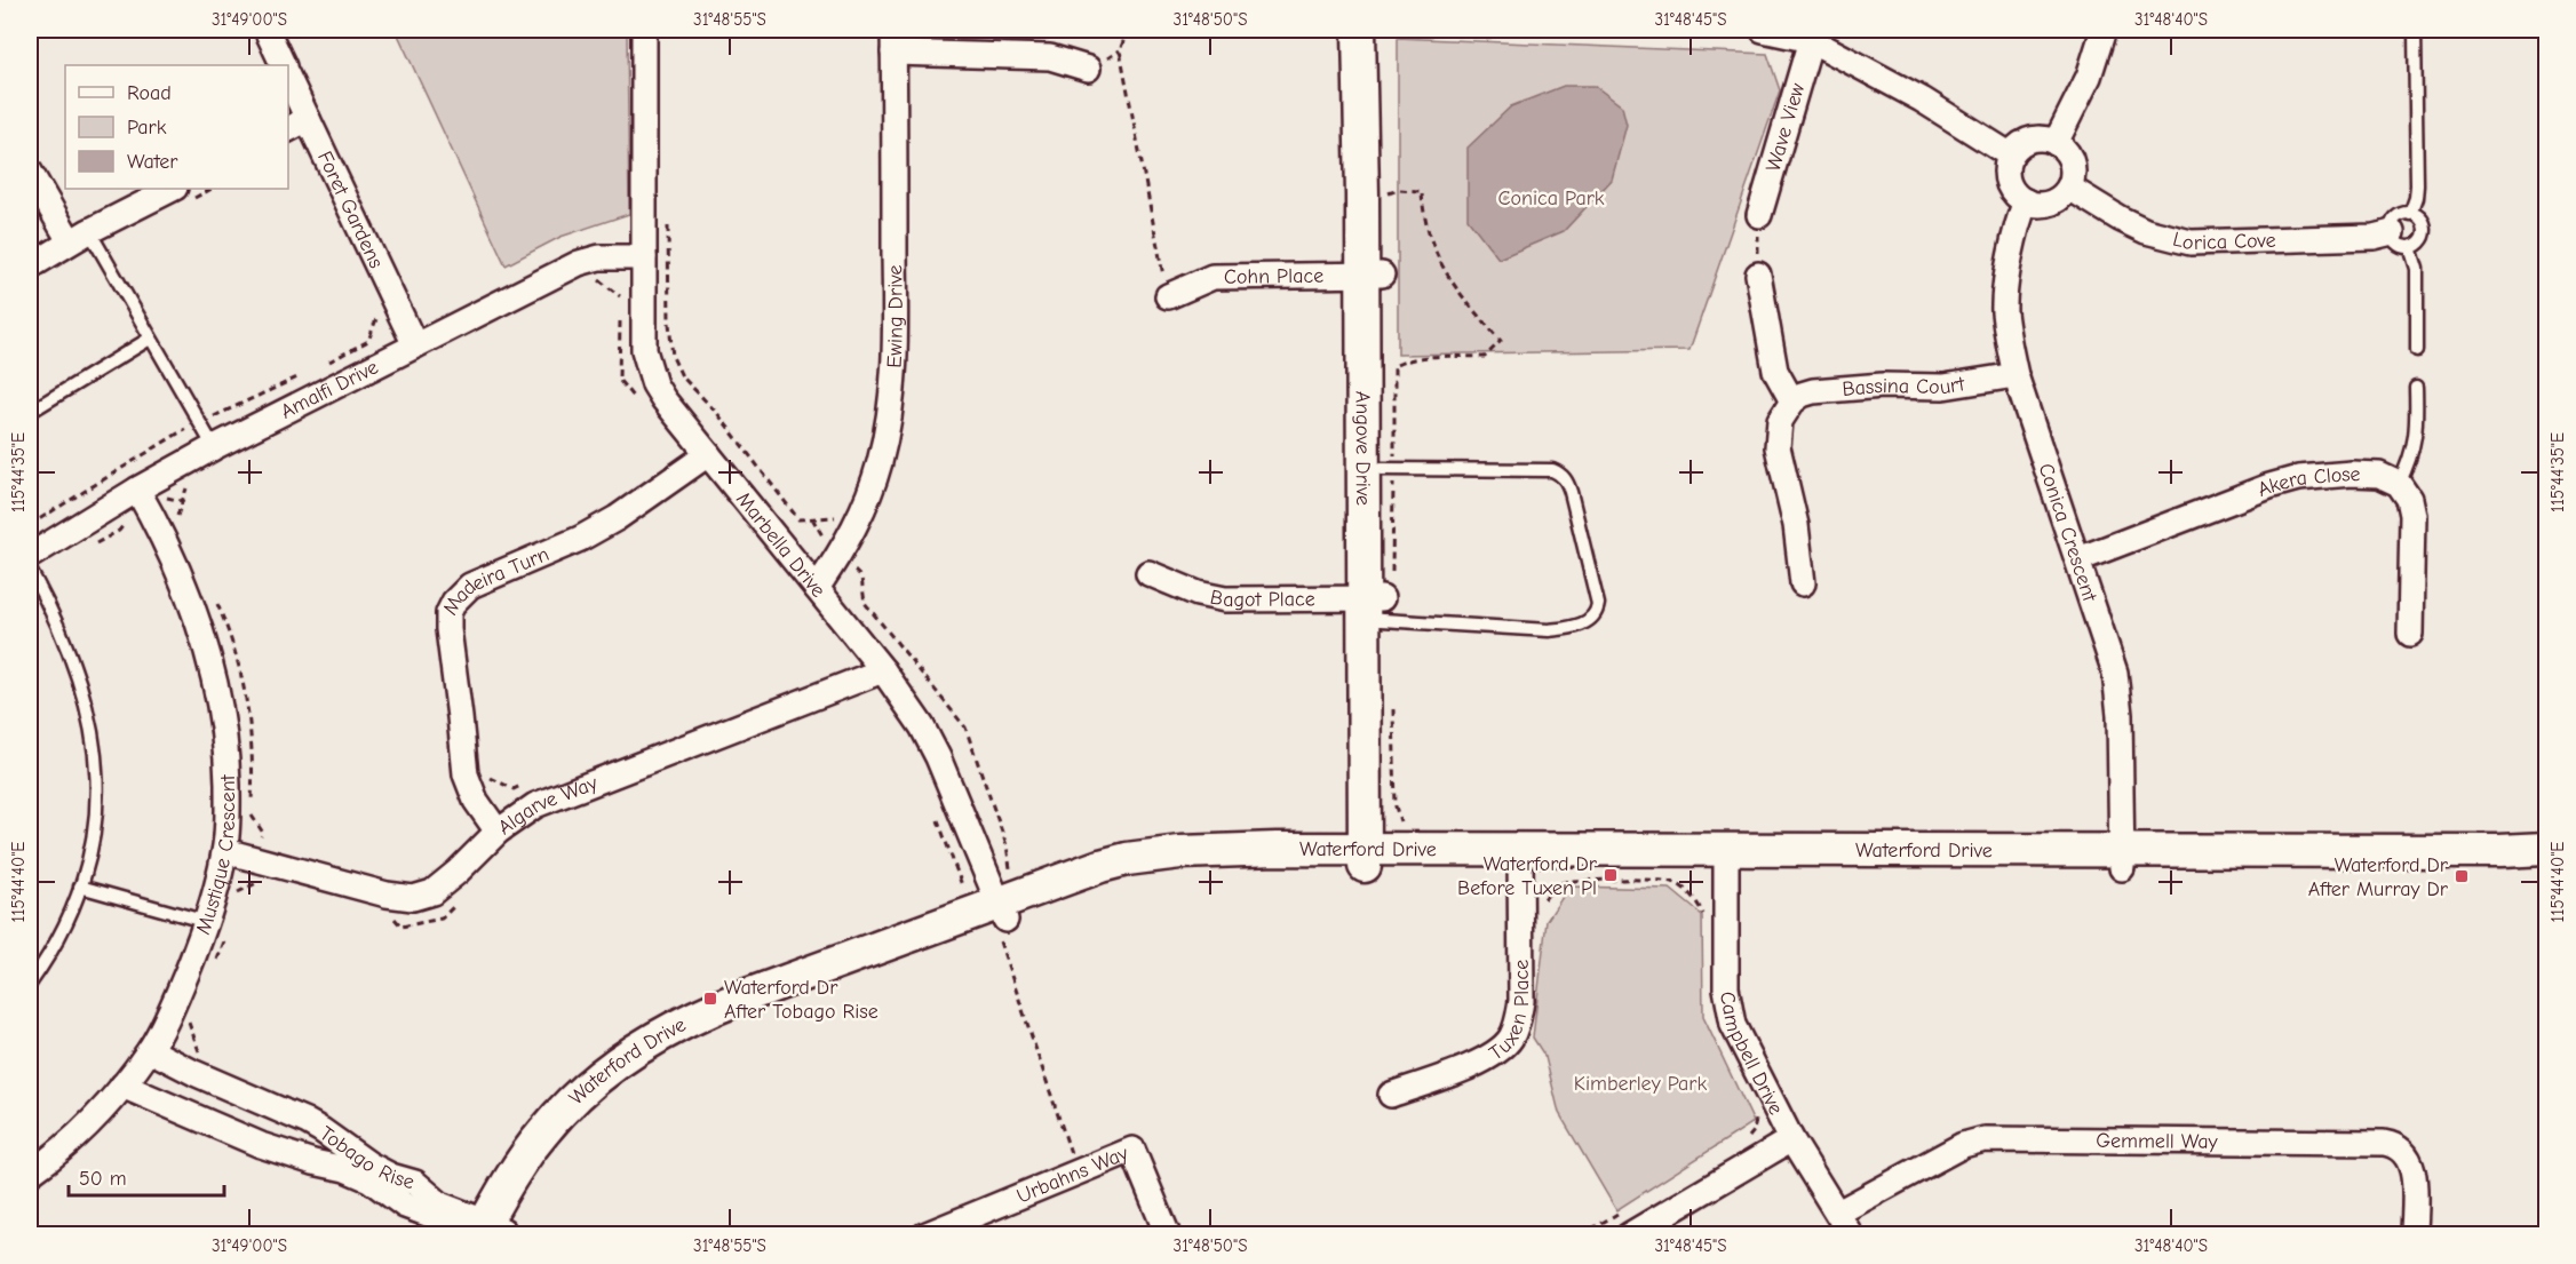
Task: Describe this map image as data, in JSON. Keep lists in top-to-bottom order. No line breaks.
{"streets":{"street":["Wave View","Foret Gardens","Lorica Cove","Cohn Place","Ewing Drive","Bassina Court","Amalfi Drive","Angove Drive","Akera Close","Conica Crescent","Marbella Drive","Madeira Turn","Bagot Place","Algarve Way","Waterford Drive","Mustique Crescent","Tuxen Place","Campbell Drive","Gemmell Way","Tobago Rise","Urbahns Way"]},"crossings":[["Foret Gardens","Amalfi Drive"],["Lorica Cove","Conica Crescent"],["Cohn Place","Angove Drive"],["Ewing Drive","Marbella Drive"],["Bassina Court","Conica Crescent"],["Amalfi Drive","Marbella Drive"],["Amalfi Drive","Mustique Crescent"],["Angove Drive","Bagot Place"],["Angove Drive","Waterford Drive"],["Akera Close","Conica Crescent"],["Conica Crescent","Waterford Drive"],["Marbella Drive","Madeira Turn"],["Marbella Drive","Algarve Way"],["Marbella Drive","Waterford Drive"],["Madeira Turn","Algarve Way"],["Algarve Way","Mustique Crescent"],["Waterford Drive","Tuxen Place"],["Waterford Drive","Campbell Drive"],["Waterford Drive","Tobago Rise"],["Mustique Crescent","Tobago Rise"],["Campbell Drive","Gemmell Way"]],"parks":["Conica Park","Kimberley Park"],"places":{"transit":["Waterford Dr Before Tuxen Pl","Waterford Dr After Murray Dr","Waterford Dr After Tobago Rise"]},"legend":["Road","Park","Water"],"scale_bar":"50 m","coordinates":["31°49'00\"S","31°48'55\"S","31°48'50\"S","31°48'45\"S","31°48'40\"S","115°44'35\"E","115°44'40\"E"]}
